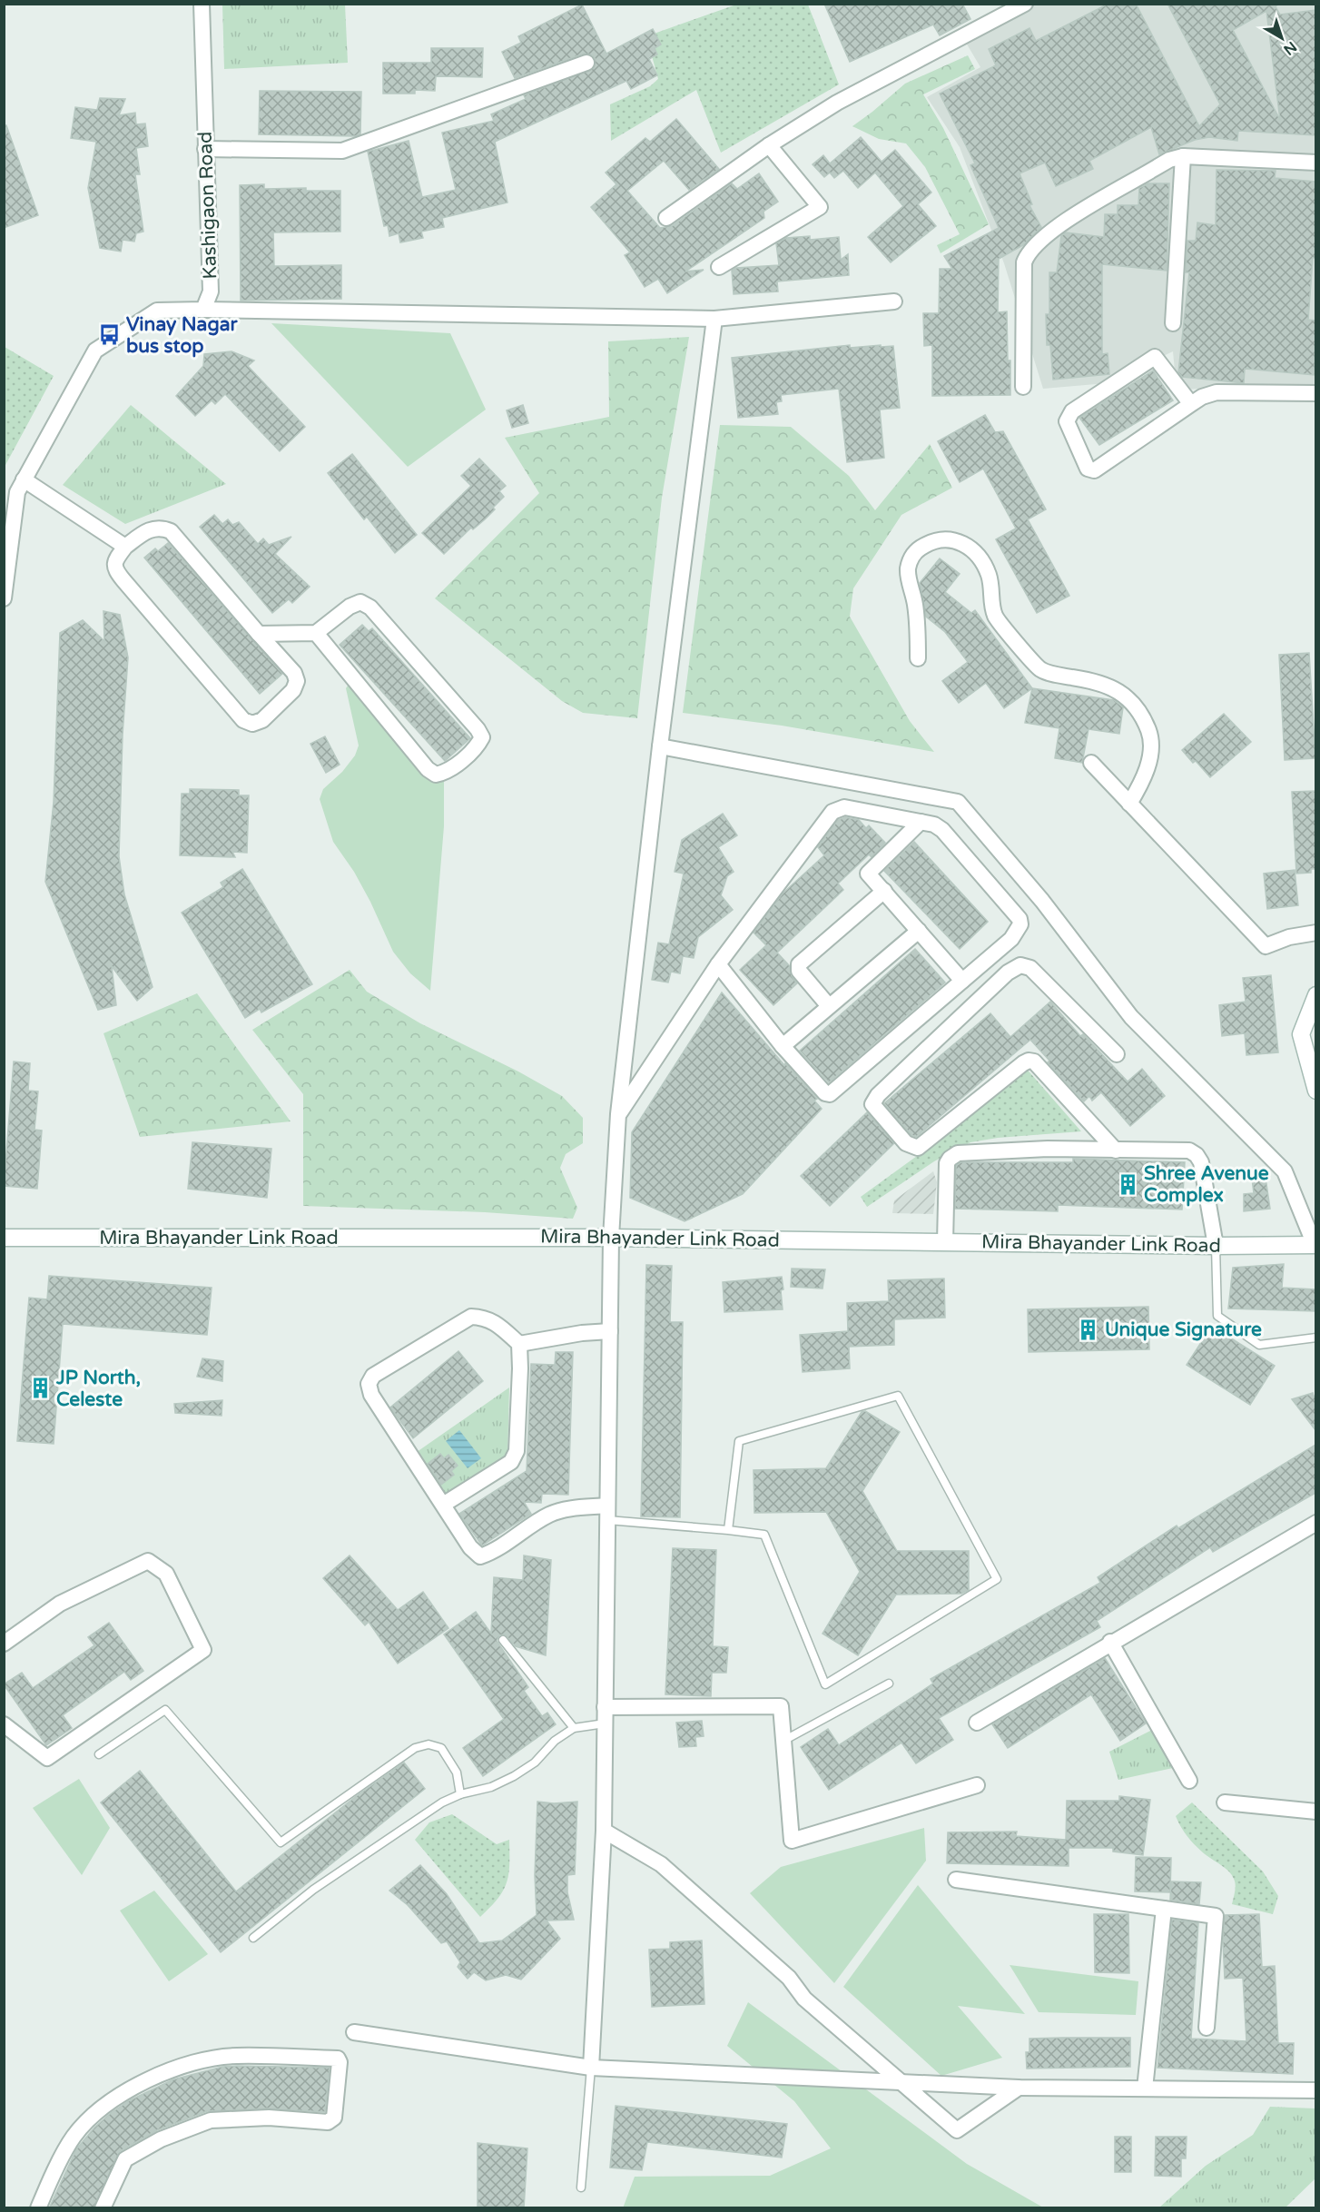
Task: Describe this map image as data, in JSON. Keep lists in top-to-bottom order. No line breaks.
{"streets":{"street":["Kashigaon Road","Mira Bhayander Link Road"]},"places":{"bus stop":["Vinay Nagar bus stop"],"building":["Shree Avenue Complex","Unique Signature","JP North, Celeste"]},"north":"bottom right"}
